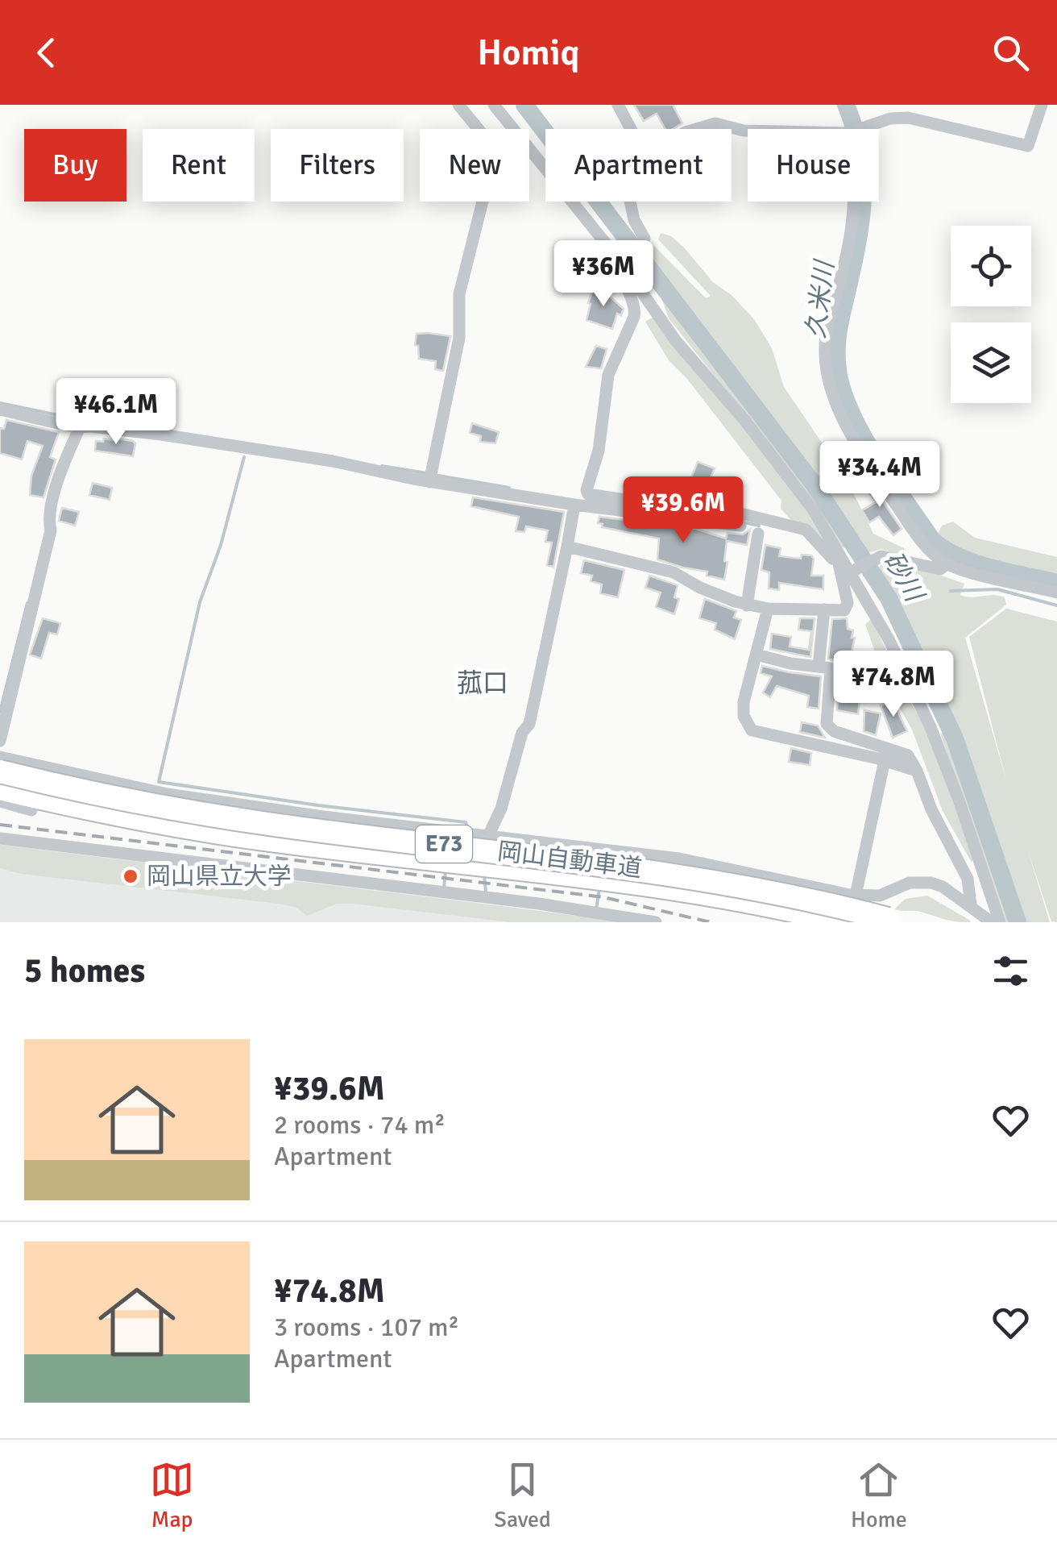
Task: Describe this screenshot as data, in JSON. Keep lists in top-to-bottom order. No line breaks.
{"streets":{"highway":["E73","岡山自動車道"]},"districts":["菰口"],"water":["久米川","砂川"],"places":["岡山県立大学"],"page":{"header":"Homiq","chip":["Buy","Rent","Filters","New","Apartment","House"],"price":["¥36M","¥46.1M","¥34.4M","¥39.6M","¥74.8M"],"heading":"5 homes","list":[{"name":"¥39.6M","note":"2 rooms · 74 m² · Apartment"},{"name":"¥74.8M","note":"3 rooms · 107 m² · Apartment"}],"tabs":["Map","Saved","Home"]}}
